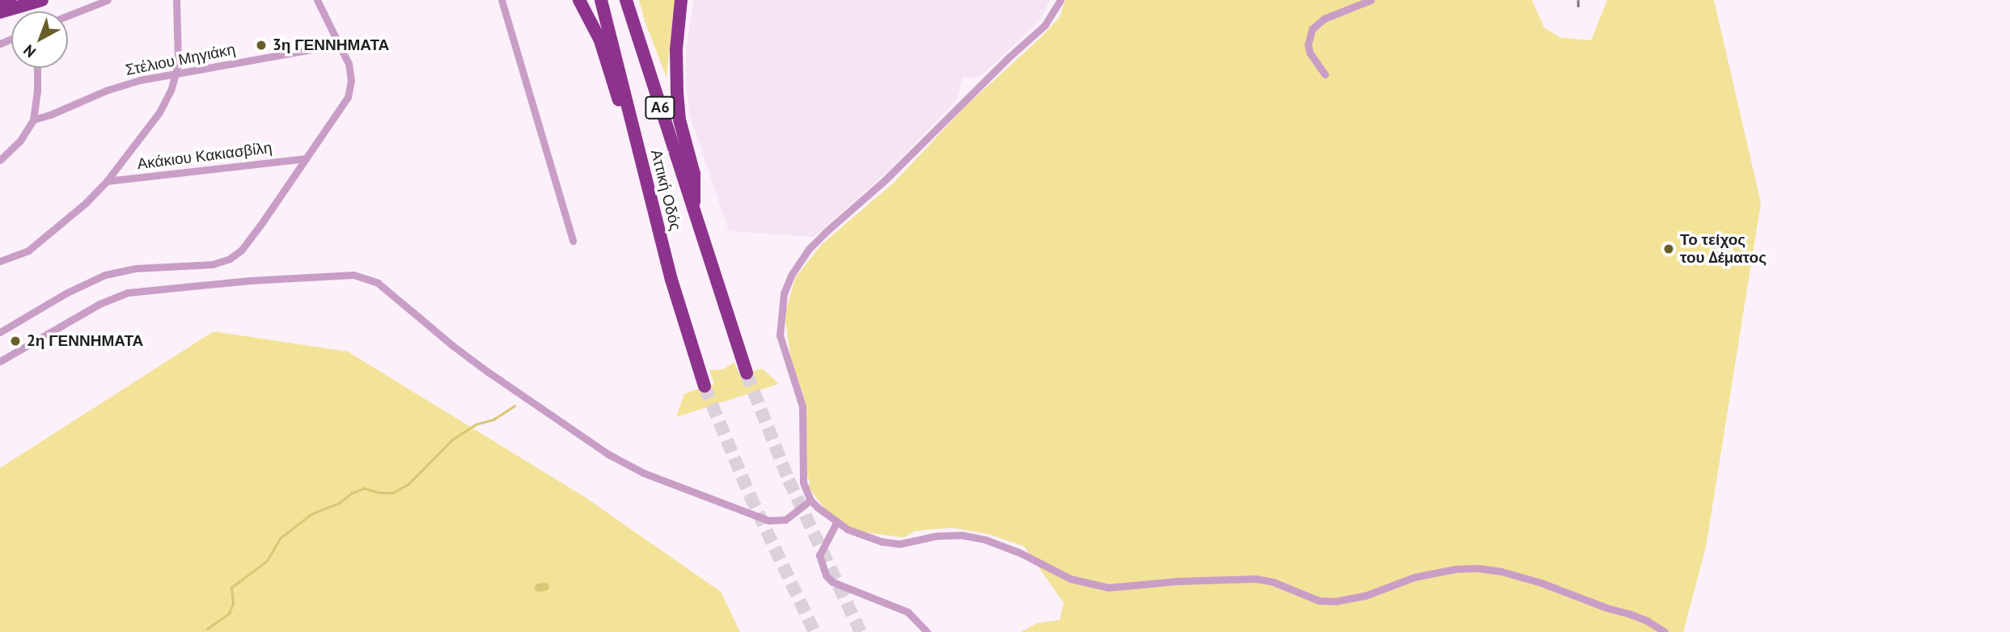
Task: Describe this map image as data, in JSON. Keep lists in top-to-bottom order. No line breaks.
{"streets":{"highway":["Α6","Αττική Οδός"],"street":["Στέλιου Μηγιάκη","Ακάκιου Κακιασβίλη"]},"places":["3η ΓΕΝΝΗΜΑΤΑ","Το τείχος του Δέματος","2η ΓΕΝΝΗΜΑΤΑ"],"north":"bottom left"}
